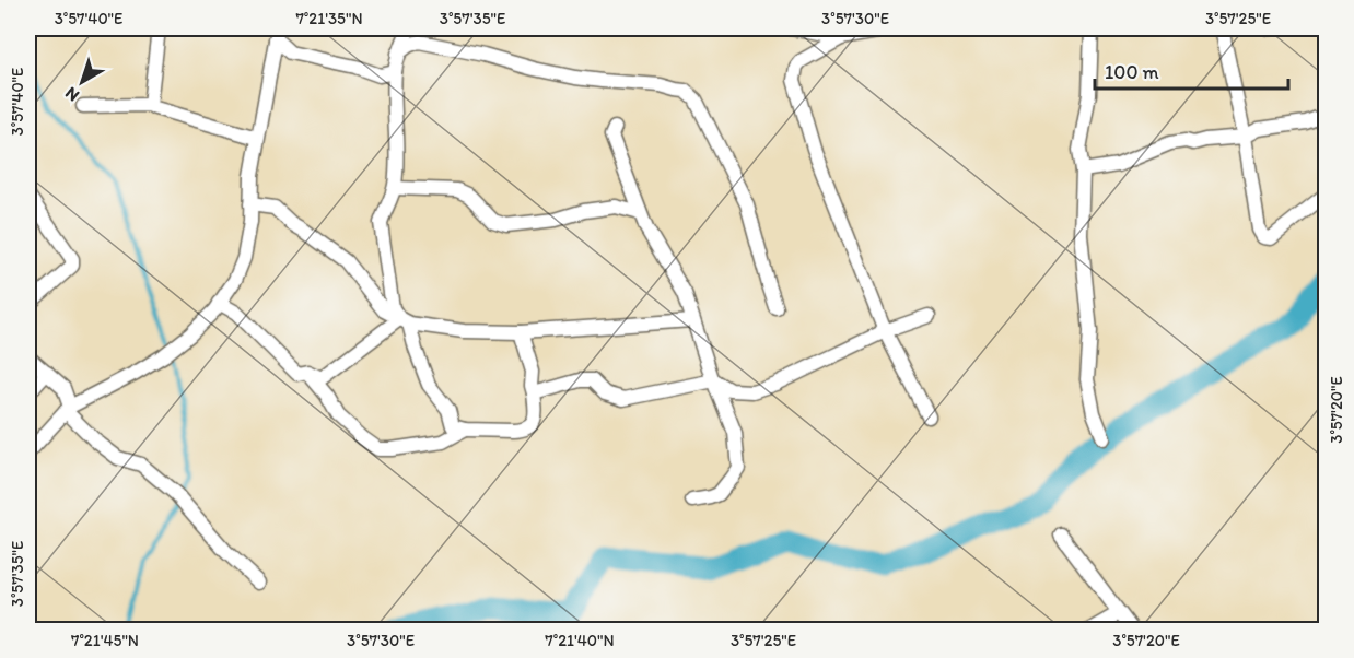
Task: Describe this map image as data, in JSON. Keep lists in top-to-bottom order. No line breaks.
{"scale_bar":"100 m","north":"bottom left","coordinates":["3°57'40\"E","7°21'35\"N","3°57'35\"E","3°57'30\"E","3°57'25\"E","3°57'20\"E","7°21'45\"N","7°21'40\"N"]}
